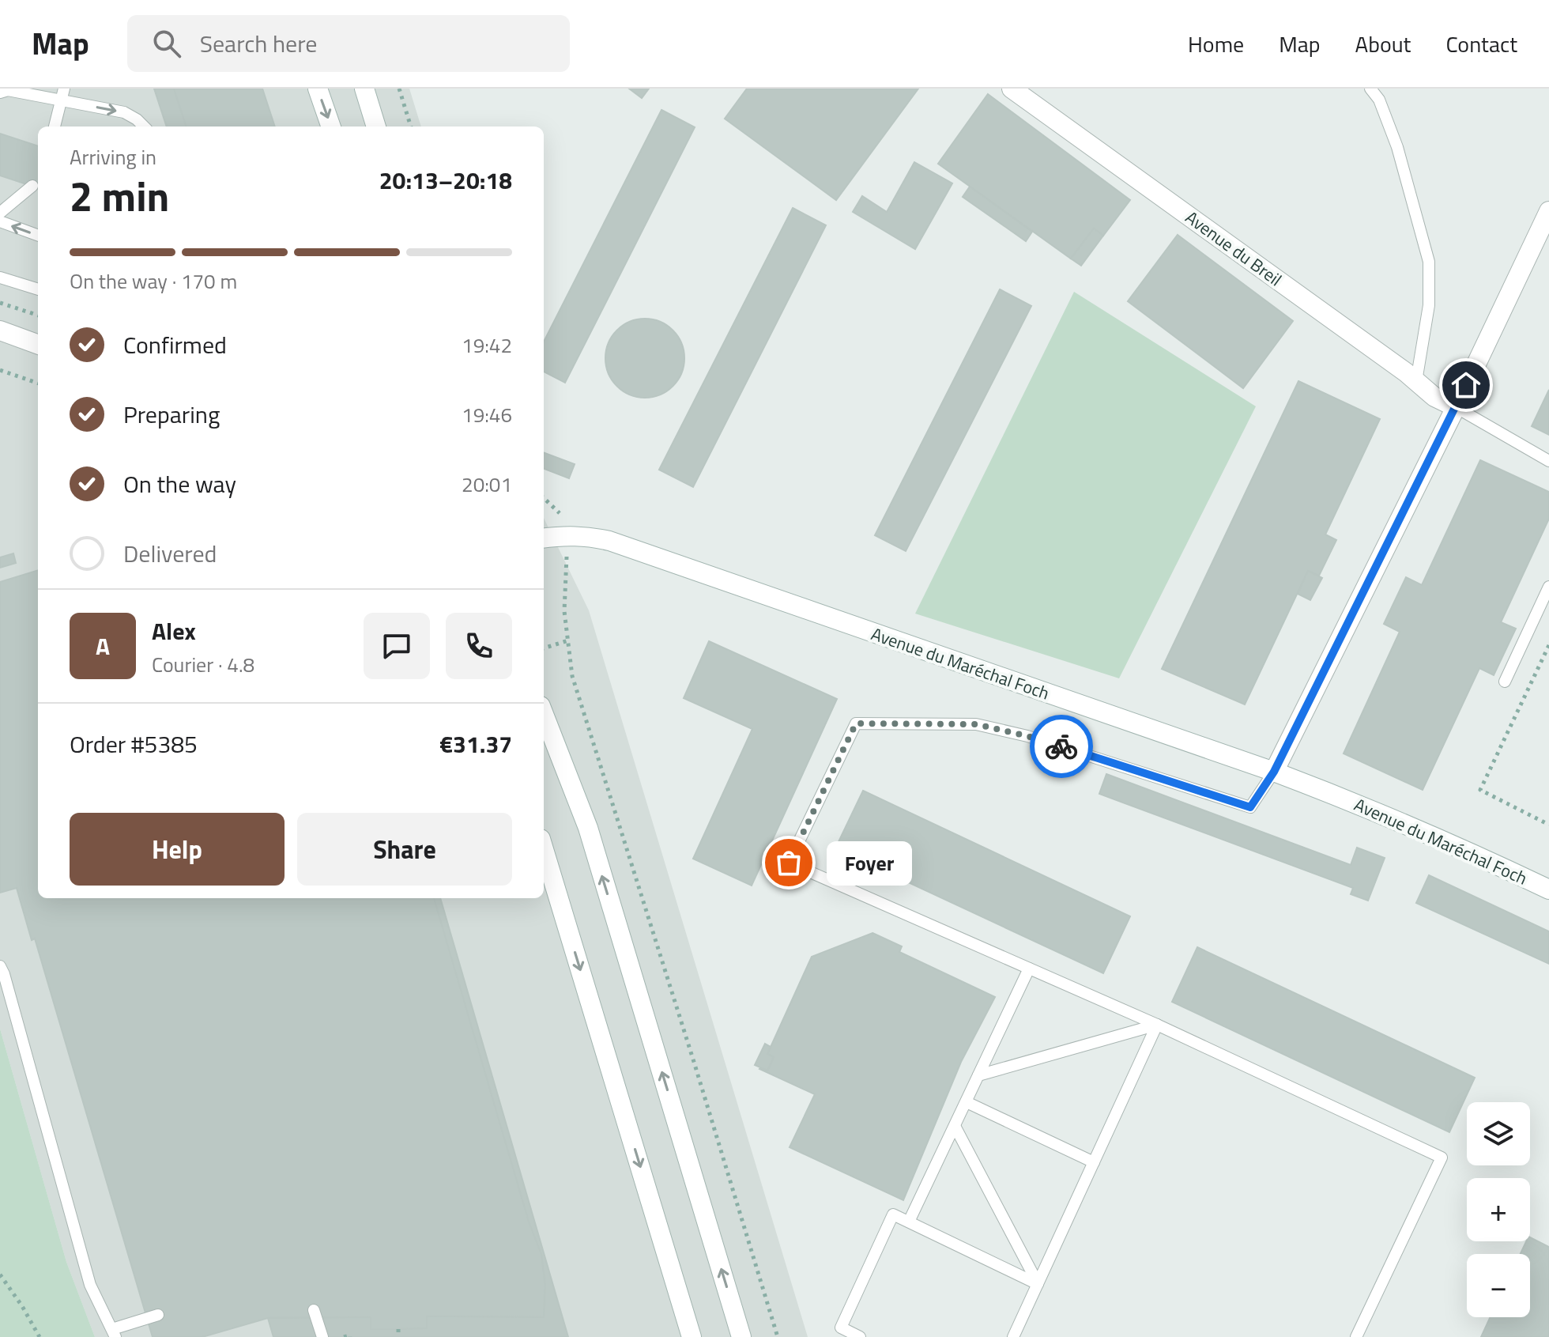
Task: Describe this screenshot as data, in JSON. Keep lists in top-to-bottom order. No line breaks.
{"streets":{"street":["Avenue du Breil","Avenue du Maréchal Foch"]},"places":["Foyer"],"page":{"header":"Map","search":"Search here","nav":["Home","Map","About","Contact"],"heading":["2 min","Arriving in","20:13–20:18"],"panel":["Alex","Courier · 4.8","Order #5385","€31.37"],"bar":"On the way · 170 m","list":[["Confirmed","19:42"],["Preparing","19:46"],["On the way","20:01"],"Delivered"],"round":"A","buttons":["Help","Share"],"bubble":"Foyer","map_buttons":["+","−"]}}
